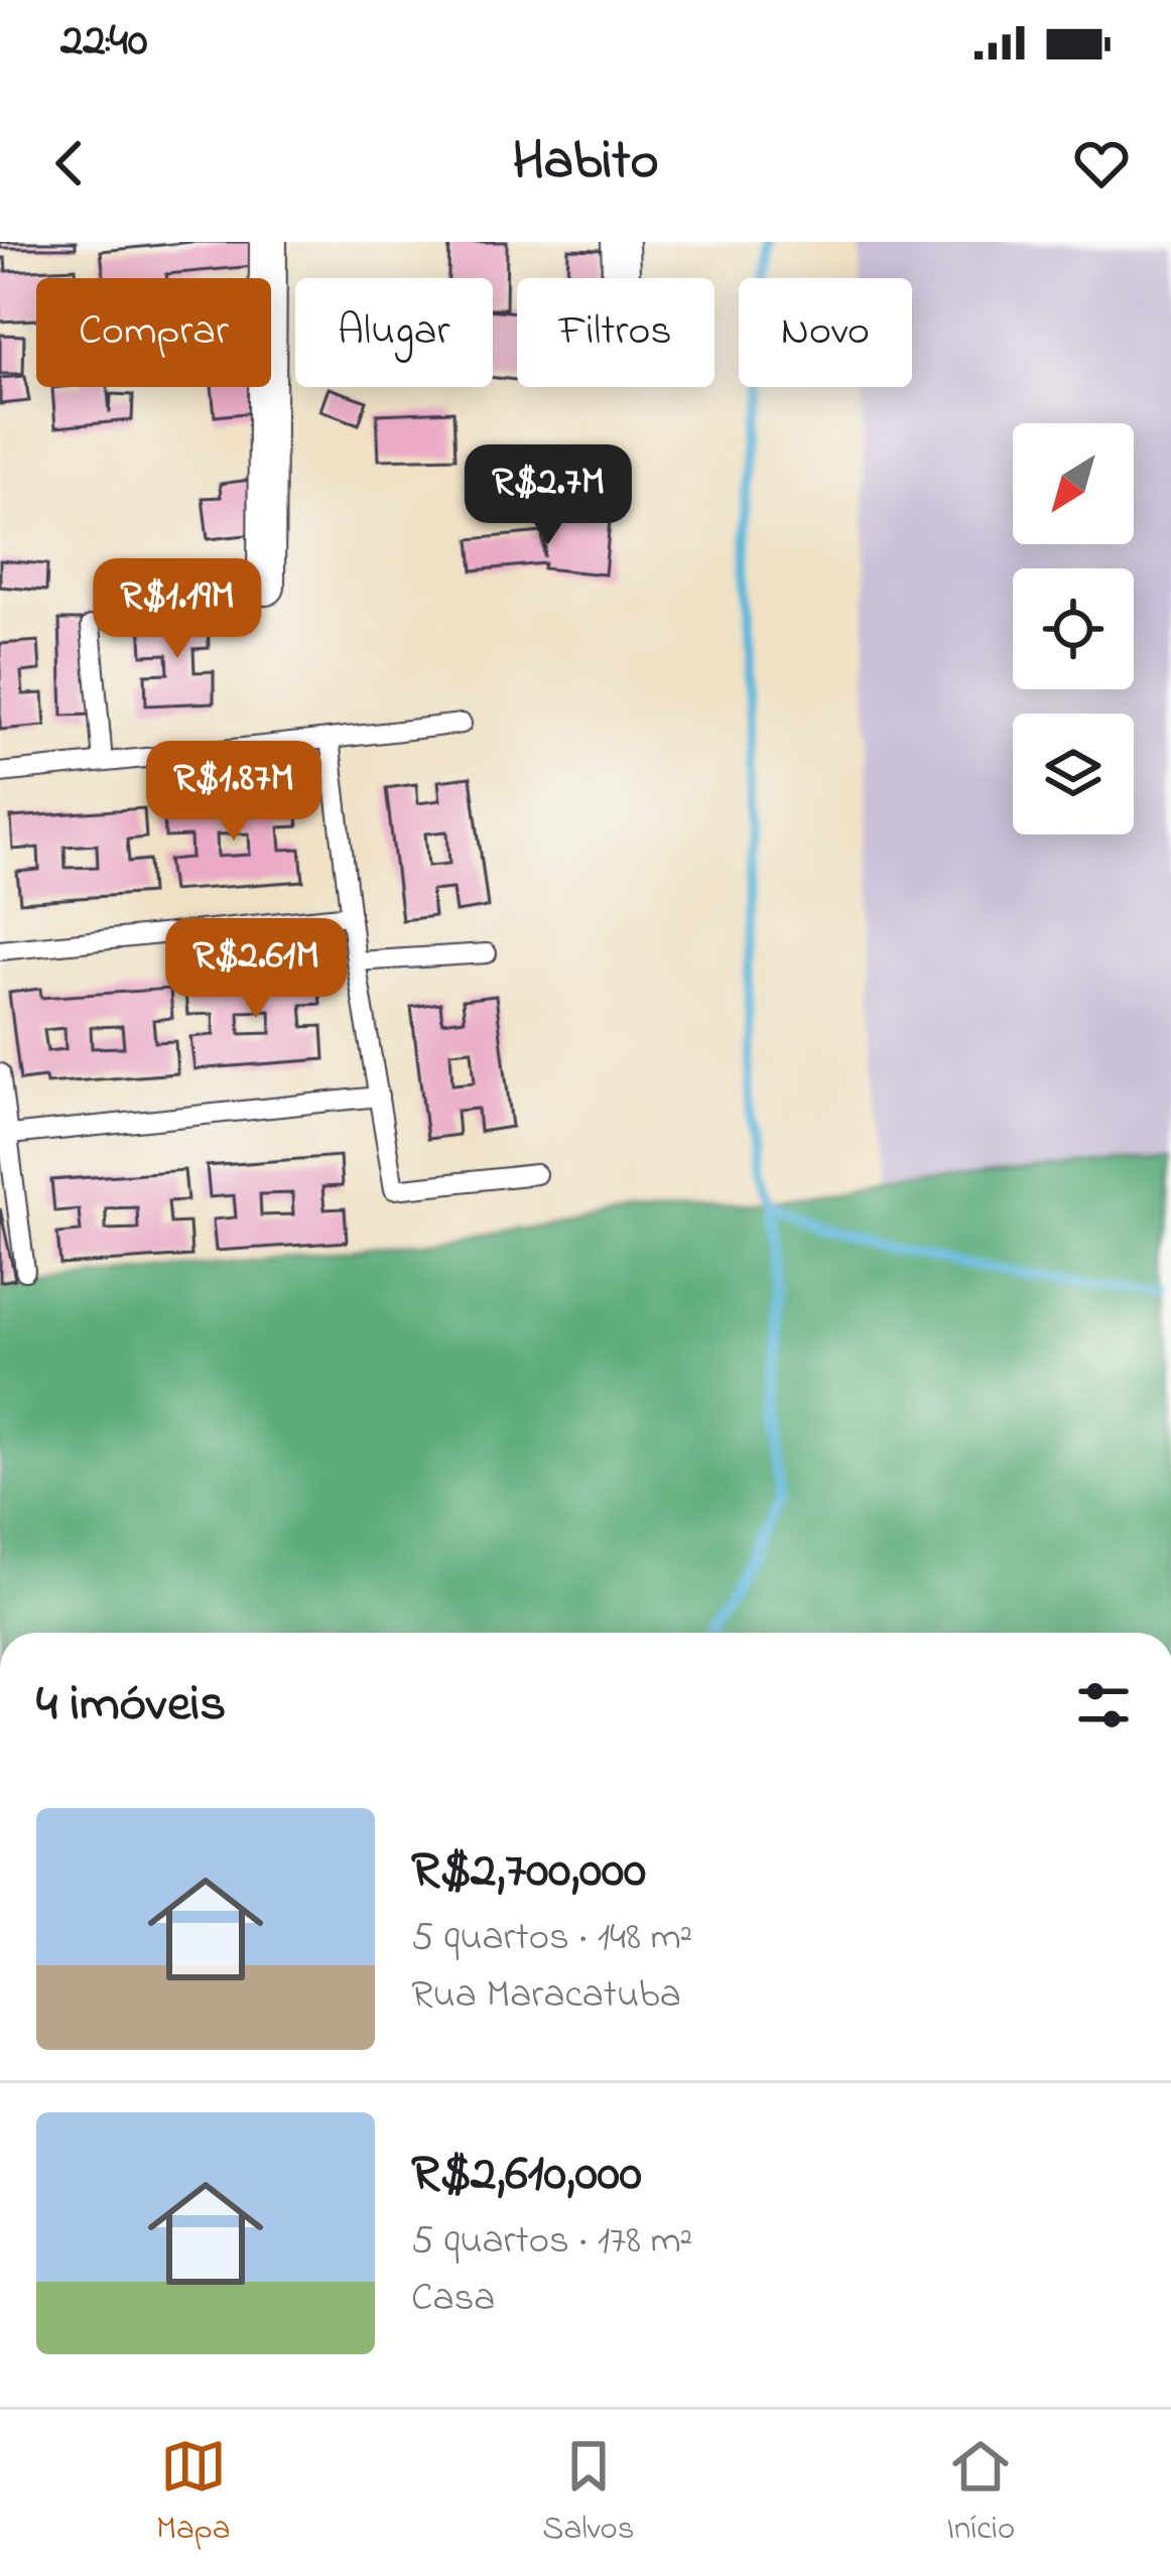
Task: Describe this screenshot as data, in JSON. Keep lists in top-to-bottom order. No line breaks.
{"north":"bottom left","page":{"status":"22:40","header":"Habito","chip":["Comprar","Alugar","Filtros","Novo"],"price":["R$2.7M","R$1.19M","R$1.87M","R$2.61M"],"heading":"4 imóveis","list":[{"name":"R$2,700,000","note":"5 quartos · 148 m² · Rua Maracatuba"},{"name":"R$2,610,000","note":"5 quartos · 178 m² · Casa"}],"tabs":["Mapa","Salvos","Início"]}}
